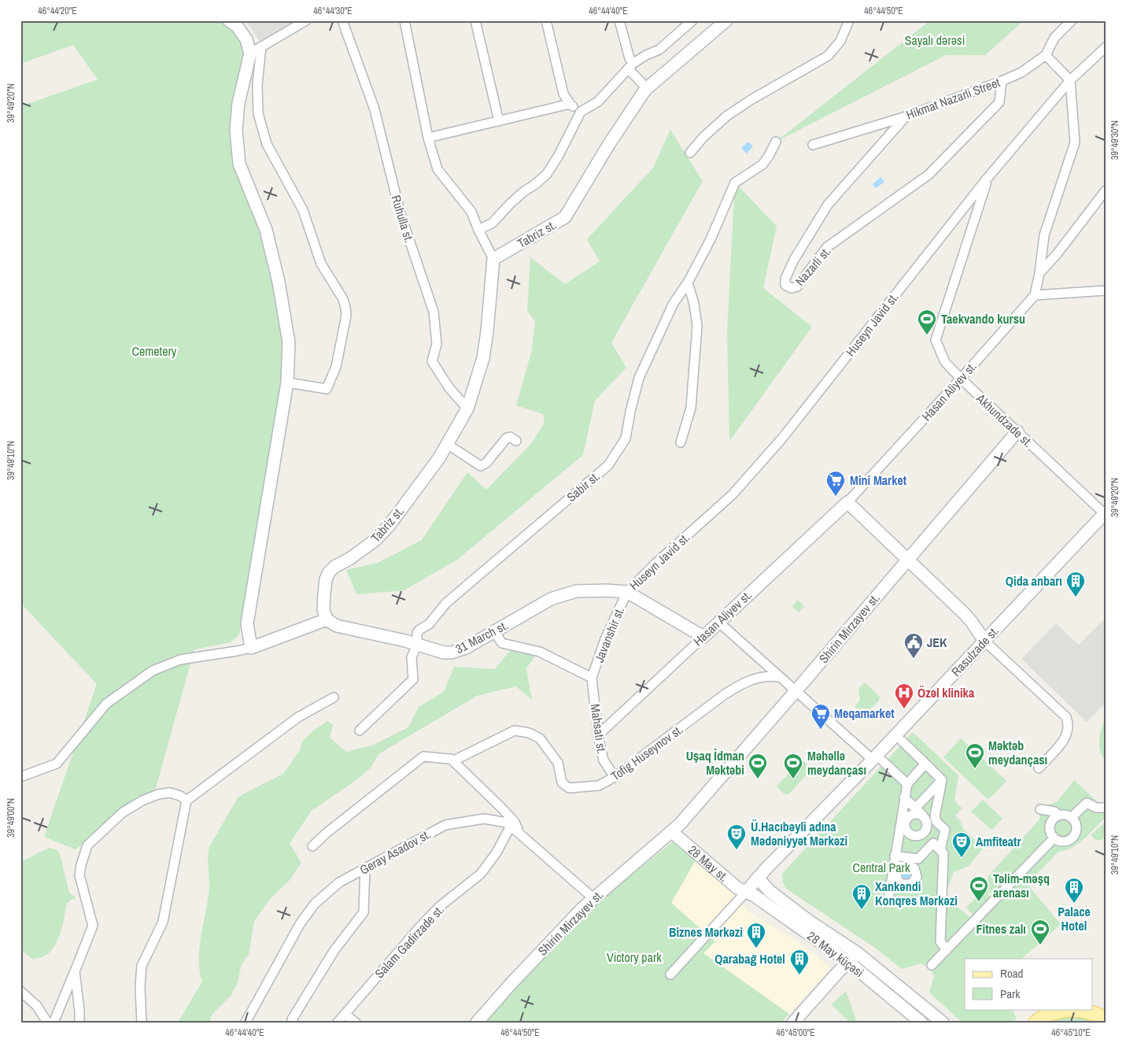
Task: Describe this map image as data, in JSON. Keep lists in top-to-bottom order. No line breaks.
{"streets":{"street":["Hikmat Nazarli Street","Ruhulla st.","Tabriz st.","Nazarli st.","Huseyn Javid st.","Hasan Aliyev st.","Akhundzade st.","Sabir st.","Shirin Mirzayev st.","Javanshir st.","31 March st.","Rasulzade st.","Mahsati st.","Tofig Huseynov st.","Geray Asadov st.","28 May st.","Salam Gadirzade st.","28 May küçəsi"]},"crossings":[["Hikmat Nazarli Street","Nazarli st."],["Ruhulla st.","Tabriz st."],["Tabriz st.","31 March st."],["Huseyn Javid st.","Hasan Aliyev st."],["Huseyn Javid st.","Akhundzade st."],["Huseyn Javid st.","Javanshir st."],["Huseyn Javid st.","31 March st."],["Hasan Aliyev st.","Akhundzade st."],["Hasan Aliyev st.","31 March st."],["Hasan Aliyev st.","Mahsati st."],["Akhundzade st.","Shirin Mirzayev st."],["Akhundzade st.","Rasulzade st."],["Sabir st.","31 March st."],["Shirin Mirzayev st.","Geray Asadov st."],["Shirin Mirzayev st.","28 May st."],["Javanshir st.","31 March st."],["Javanshir st.","Mahsati st."],["Rasulzade st.","28 May st."],["Rasulzade st.","28 May küçəsi"],["Mahsati st.","Tofig Huseynov st."],["Geray Asadov st.","Salam Gadirzade st."],["28 May st.","28 May küçəsi"]],"parks":["Sayalı dərəsi","Cemetery","Central Park","Victory park"],"places":{"sports":["Taekvando kursu","Məktəb meydançası","Uşaq İdman Məktəbi","Məhəllə meydançası","Təlim-məşq arenası","Fitnes zalı"],"supermarket":["Mini Market","Meqamarket"],"building":["Qida anbarı","Palace Hotel","Xankəndi Konqres Mərkəzi","Biznes Mərkəzi","Qarabağ Hotel"],"public building":["JEK"],"hospital":["Özəl klinika"],"theatre":["Ü.Hacıbəyli adına Mədəniyyət Mərkəzi","Amfiteatr"]},"legend":["Road","Park"],"coordinates":["46°44'20\"E","46°44'30\"E","46°44'40\"E","46°44'50\"E","39°49'20\"N","39°49'30\"N","39°49'10\"N","39°49'00\"N","46°45'00\"E","46°45'10\"E"]}
